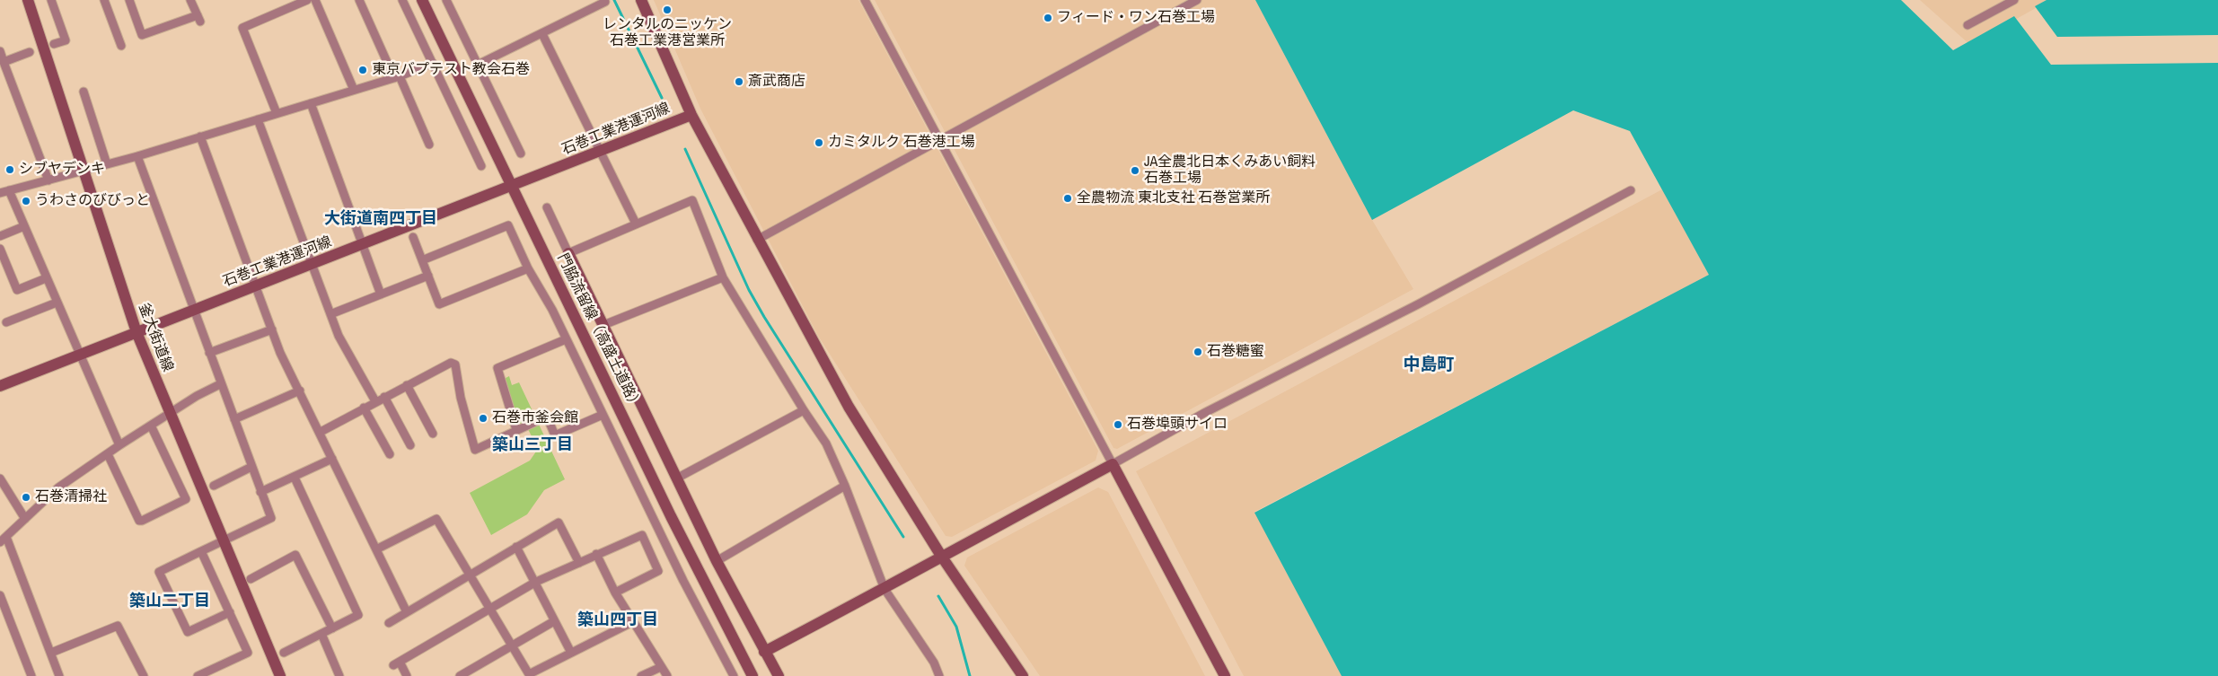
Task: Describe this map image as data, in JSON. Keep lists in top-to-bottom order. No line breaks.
{"streets":{"street":["石巻工業港運河線","門脇流留線（高盛土道路）","釜大街道線"]},"crossings":[["石巻工業港運河線","門脇流留線（高盛土道路）"],["石巻工業港運河線","釜大街道線"]],"districts":["大街道南四丁目","中島町","築山三丁目","築山二丁目","築山四丁目"],"places":["レンタルのニッケン 石巻工業港営業所","フィード・ワン石巻工場","東京バプテスト教会石巻","斎武商店","カミタルク 石巻港工場","シブヤデンキ","JA全農北日本くみあい飼料 石巻工場","全農物流 東北支社 石巻営業所","うわさのびびっと","石巻糖蜜","石巻市釜会館","石巻埠頭サイロ","石巻清掃社"]}
